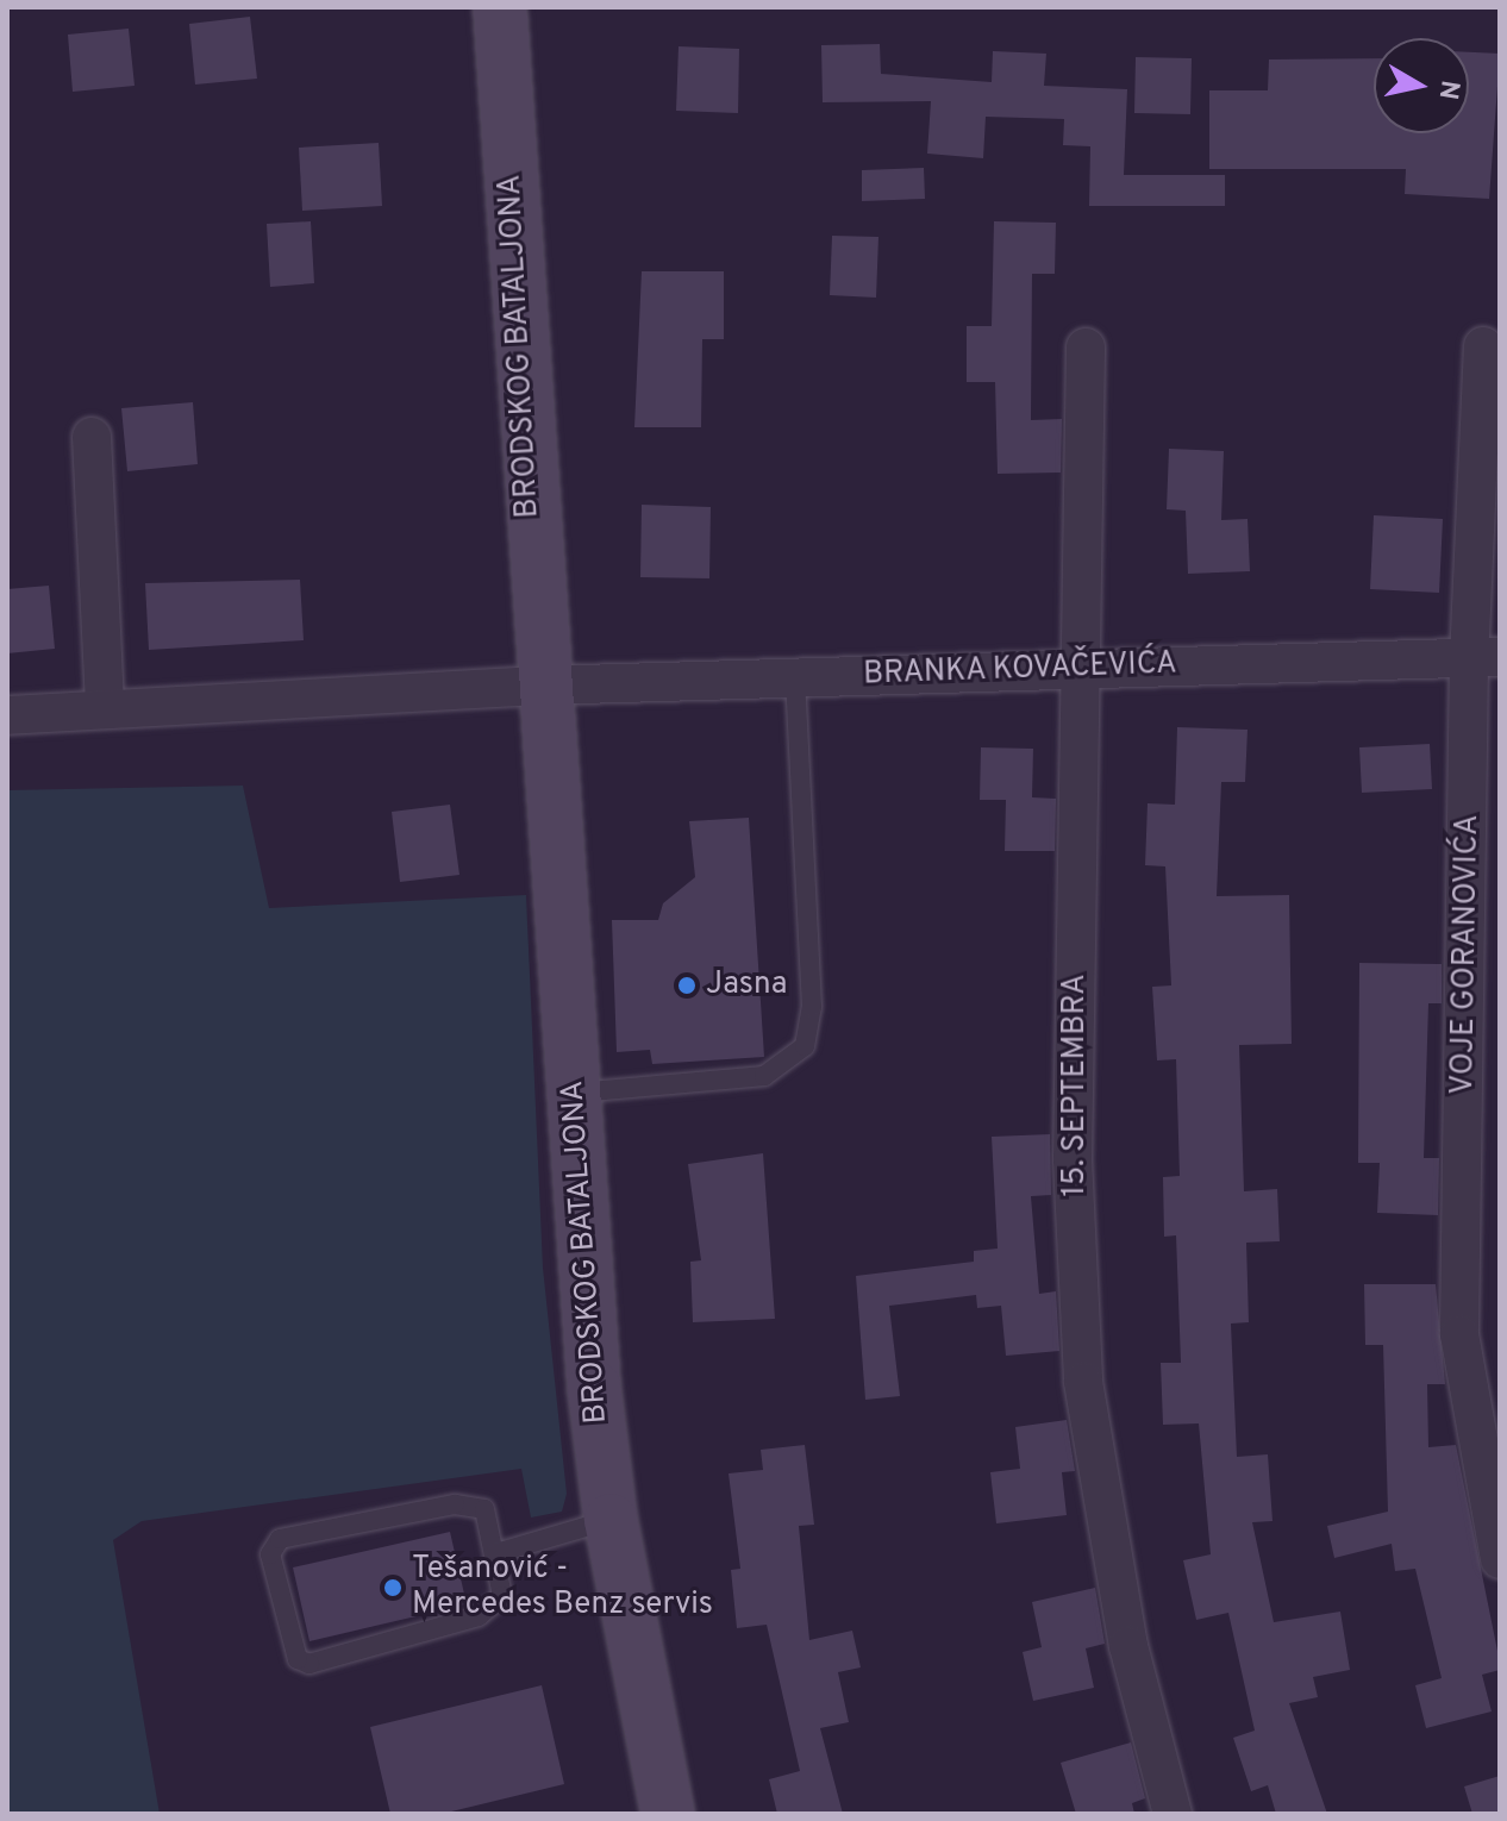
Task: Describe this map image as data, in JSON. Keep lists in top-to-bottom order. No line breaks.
{"streets":{"street":["BRODSKOG BATALJONA","BRANKA KOVAČEVIĆA","VOJE GORANOVIĆA","15. SEPTEMBRA"]},"crossings":[["BRODSKOG BATALJONA","BRANKA KOVAČEVIĆA"],["BRANKA KOVAČEVIĆA","VOJE GORANOVIĆA"],["BRANKA KOVAČEVIĆA","15. SEPTEMBRA"]],"places":["Jasna","Tešanović - Mercedes Benz servis"],"north":"right"}
